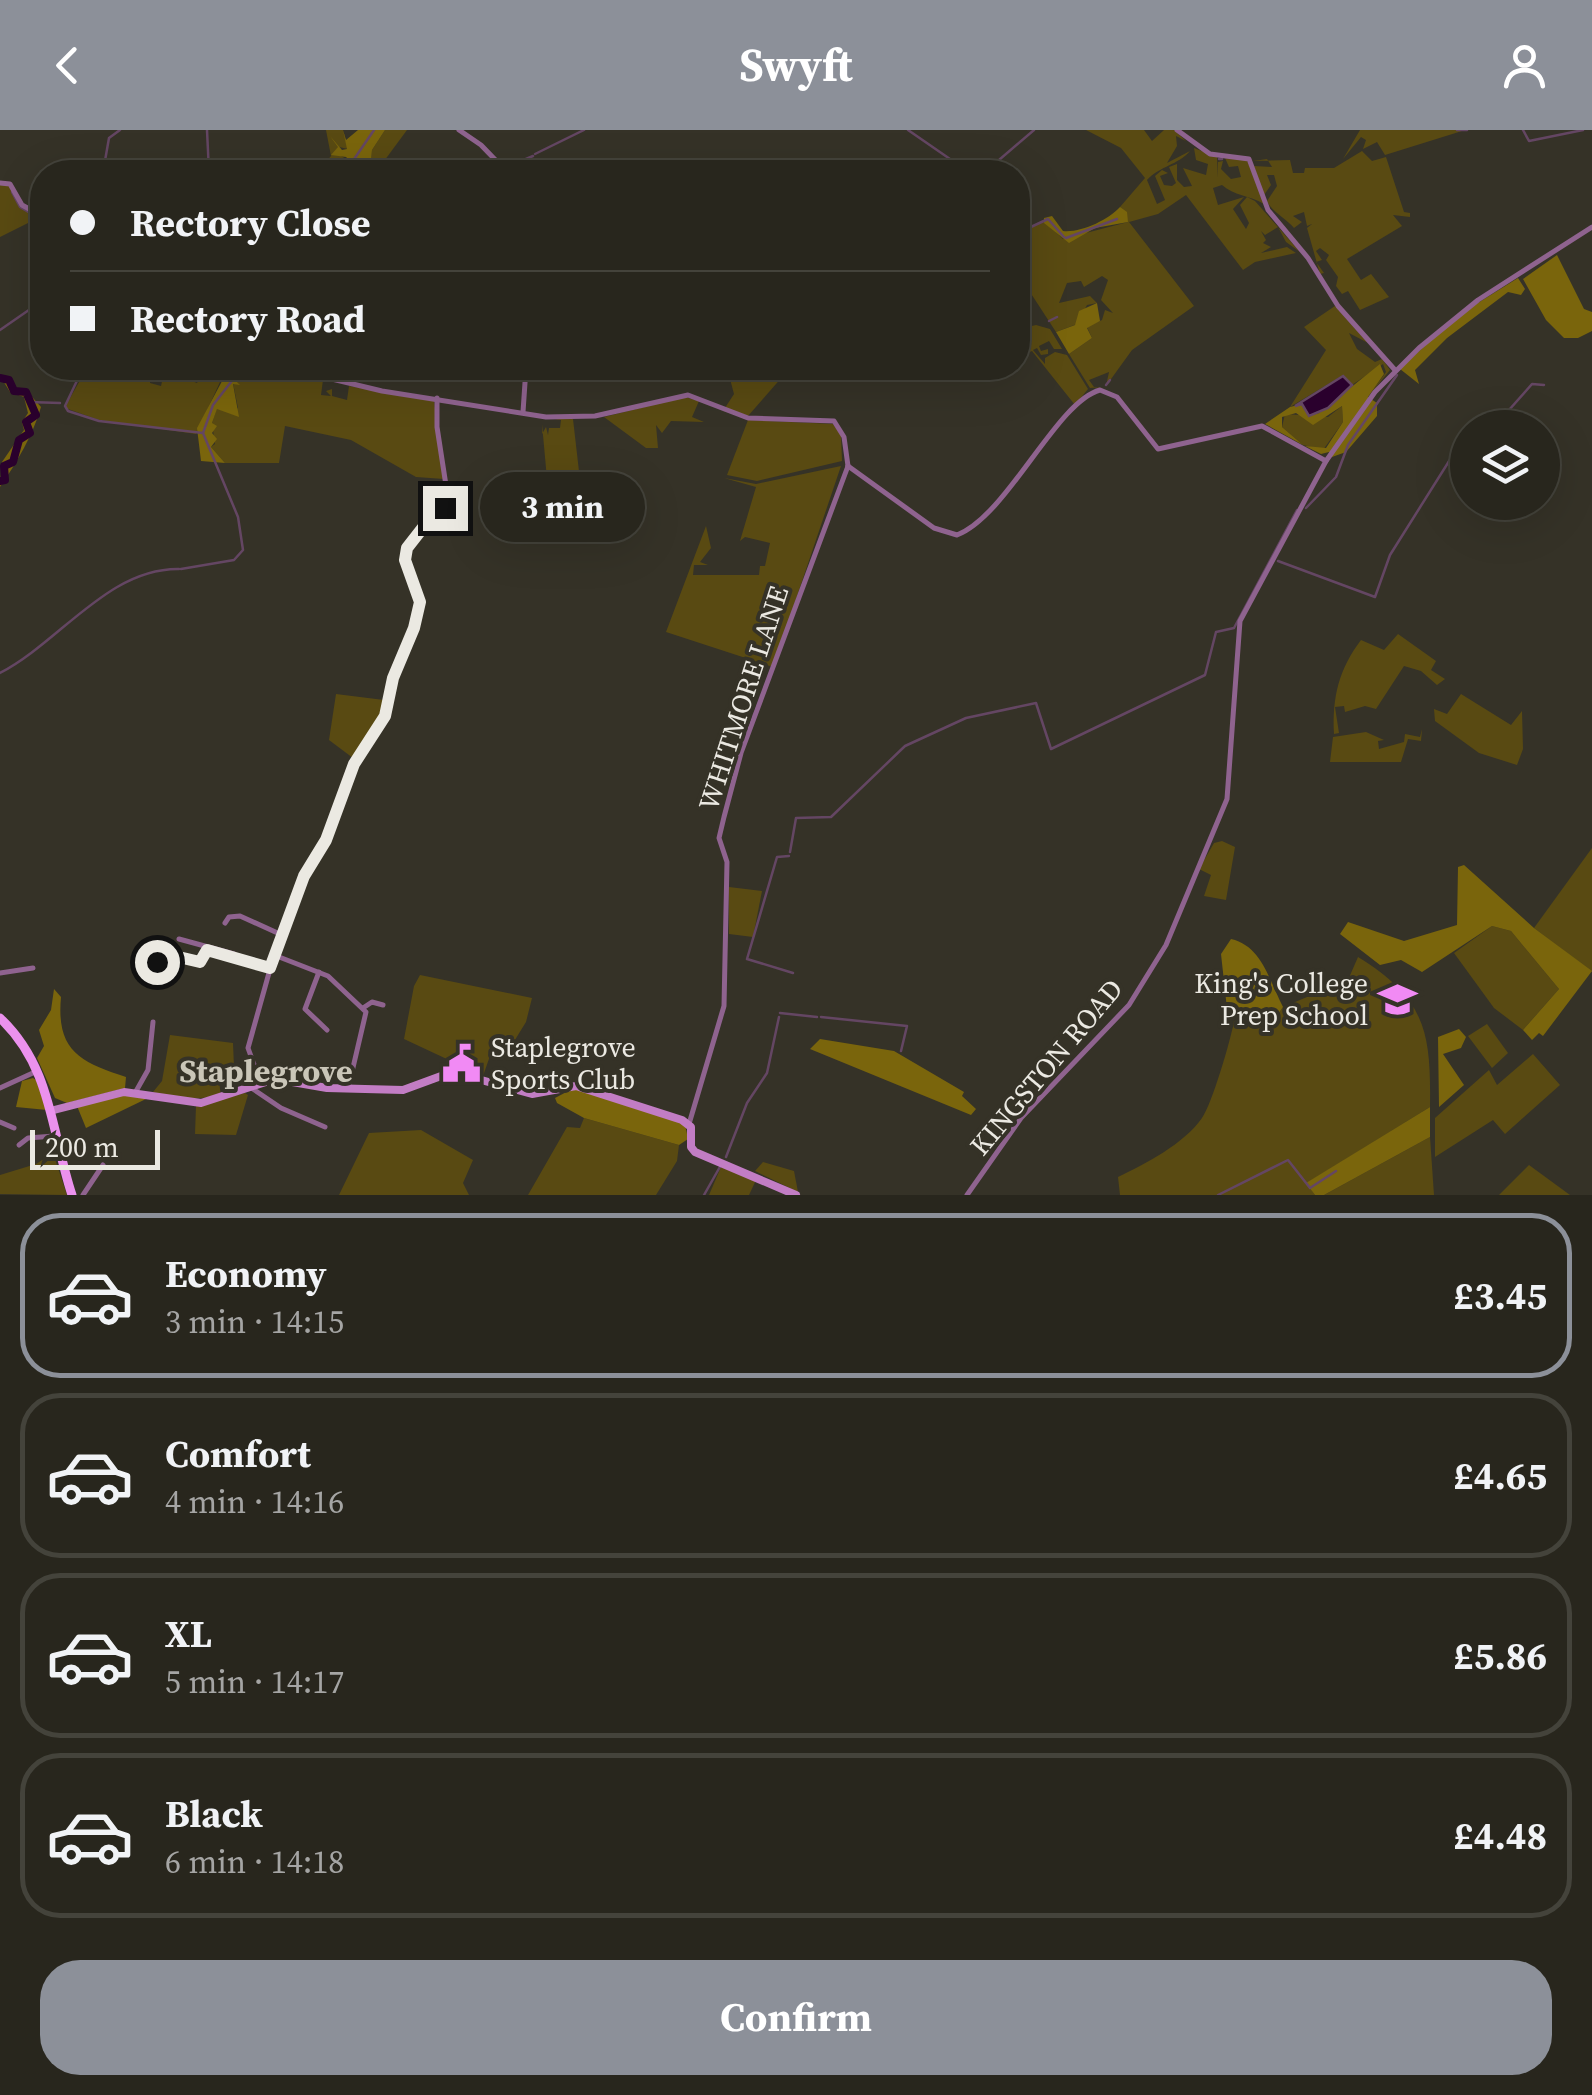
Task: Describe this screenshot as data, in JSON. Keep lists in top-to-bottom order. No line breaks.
{"streets":{"street":["WHITMORE LANE","KINGSTON ROAD"]},"districts":["Staplegrove"],"places":{"school or university":["King's College Prep School"],"public building":["Staplegrove Sports Club"]},"scale_bar":"200 m","page":{"header":"Swyft","banner":["Rectory Close","Rectory Road"],"bubble":"3 min","scale":"200 m","list":[{"name":"Economy","note":"3 min · 14:15","value":"£3.45"},{"name":"Comfort","note":"4 min · 14:16","value":"£4.65"},{"name":"XL","note":"5 min · 14:17","value":"£5.86"},{"name":"Black","note":"6 min · 14:18","value":"£4.48"}],"buttons":"Confirm"}}
